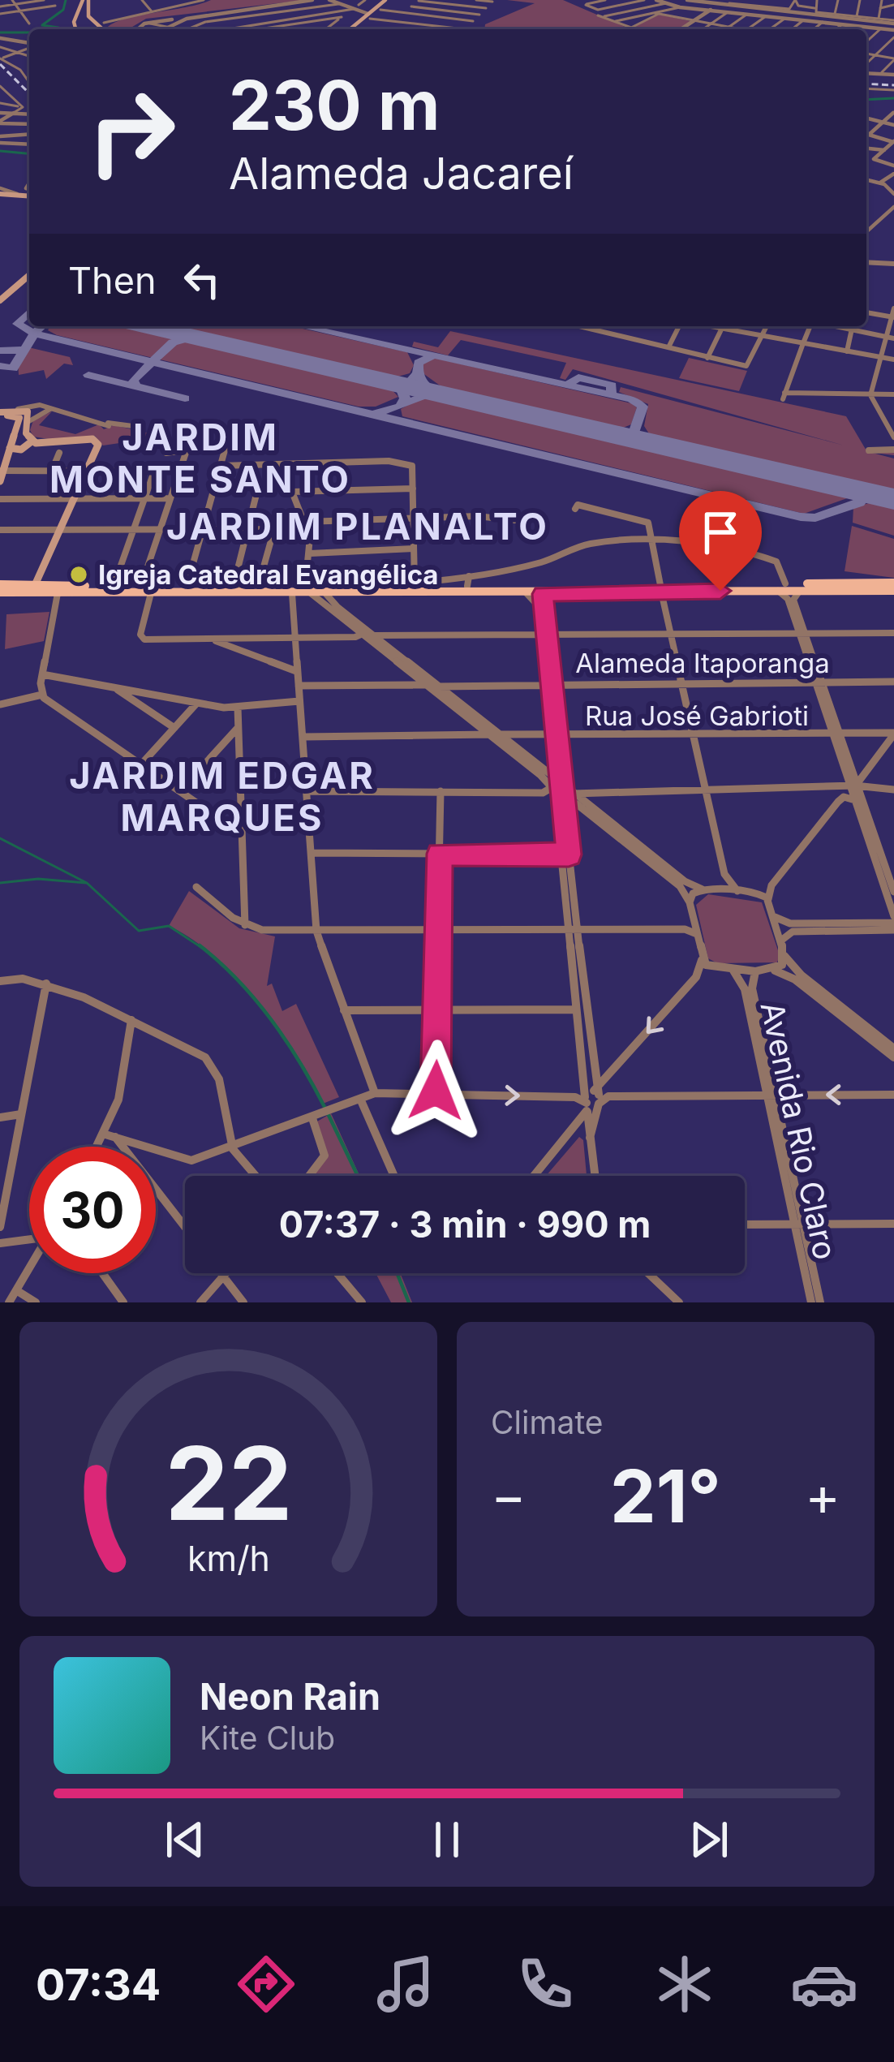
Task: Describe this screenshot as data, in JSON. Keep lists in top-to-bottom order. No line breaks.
{"streets":{"street":["Alameda Itaporanga","Rua José Gabrioti","Avenida Rio Claro"]},"districts":["JARDIM MONTE SANTO","JARDIM PLANALTO","JARDIM EDGAR MARQUES"],"places":["Igreja Catedral Evangélica"],"page":{"turn":["230 m","Alameda Jacareí"],"then":"Then","limit":"30","trip":"07:37 · 3 min · 990 m","tile":"Climate","heat":["−","21°","+"],"song":["Neon Rain","Kite Club"],"tabs":"07:34","gauge":["22","km/h"]}}
